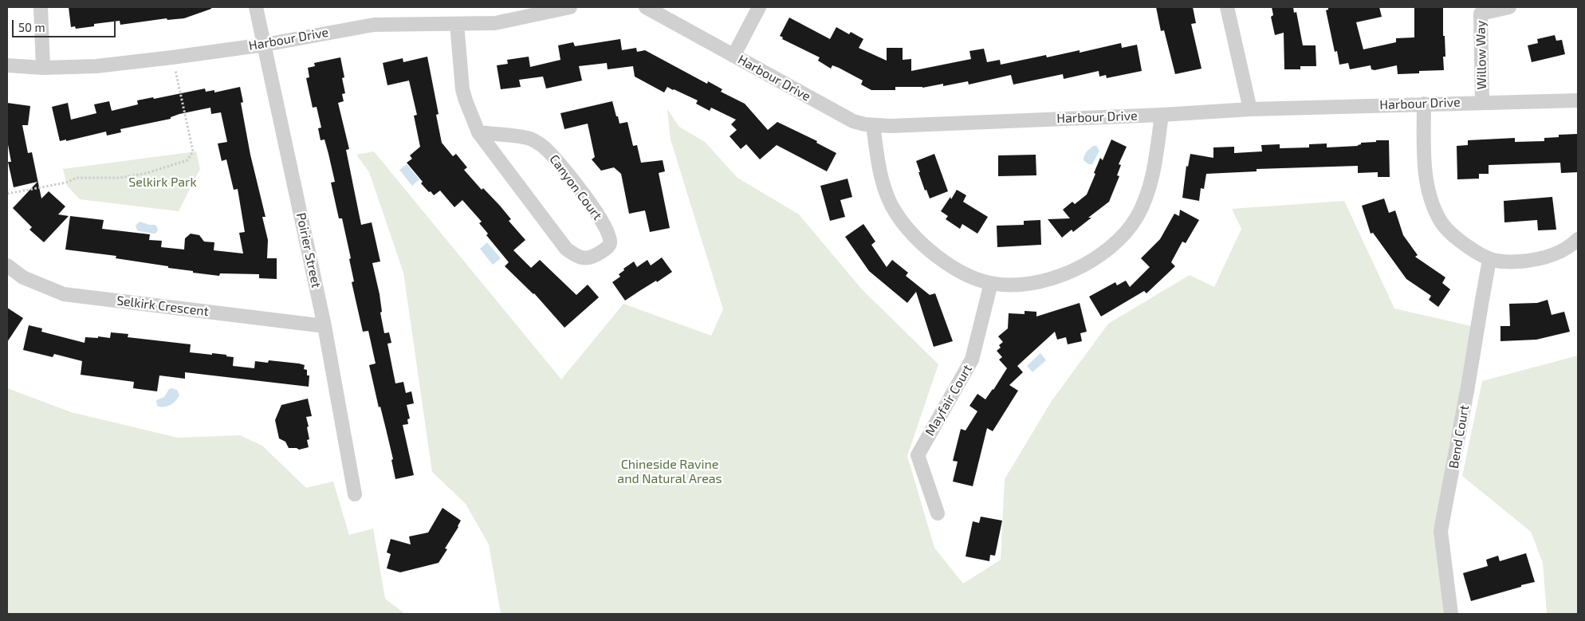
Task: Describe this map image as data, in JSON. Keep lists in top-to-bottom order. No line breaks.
{"streets":{"street":["Harbour Drive","Willow Way","Canyon Court","Poirier Street","Selkirk Crescent","Mayfair Court","Bend Court"]},"crossings":[["Harbour Drive","Willow Way"],["Harbour Drive","Canyon Court"],["Harbour Drive","Poirier Street"],["Poirier Street","Selkirk Crescent"]],"parks":["Selkirk Park","Chineside Ravine and Natural Areas"],"scale_bar":"50 m"}
